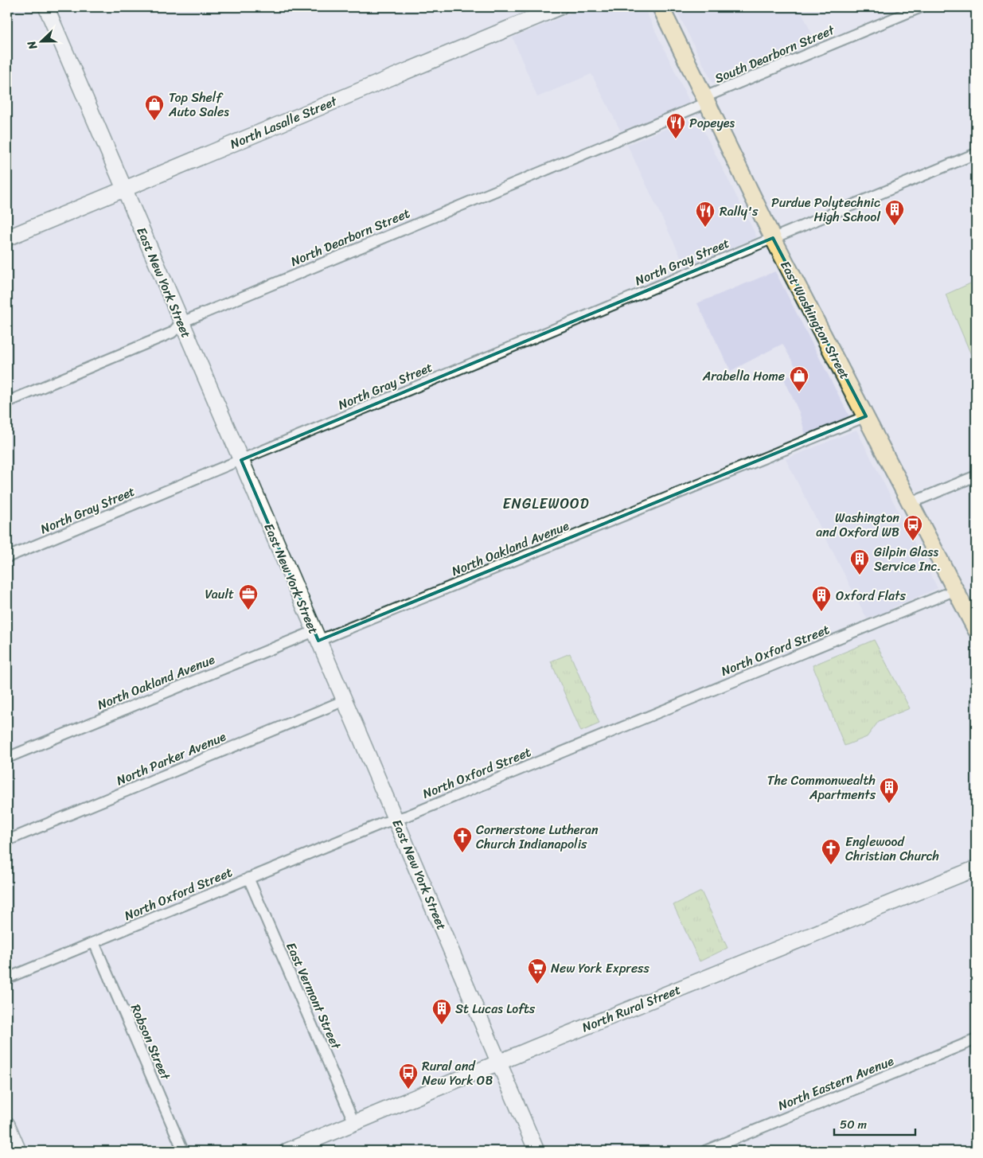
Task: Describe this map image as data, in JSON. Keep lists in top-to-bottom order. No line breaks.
{"streets":{"main road":["North Lasalle Street","East New York Street","East Washington Street","North Rural Street"],"street":["South Dearborn Street","North Dearborn Street","North Gray Street","North Oakland Avenue","North Oxford Street","North Parker Avenue","East Vermont Street","Robson Street","North Eastern Avenue"]},"crossings":[["South Dearborn Street","North Dearborn Street"],["South Dearborn Street","East Washington Street"],["North Lasalle Street","East New York Street"],["North Dearborn Street","East New York Street"],["North Dearborn Street","East Washington Street"],["North Gray Street","East New York Street"],["North Gray Street","East Washington Street"],["East New York Street","North Oakland Avenue"],["East New York Street","North Oxford Street"],["East New York Street","North Parker Avenue"],["East New York Street","North Rural Street"],["East Washington Street","North Oakland Avenue"],["East Washington Street","North Oxford Street"],["North Oxford Street","East Vermont Street"],["North Oxford Street","Robson Street"],["East Vermont Street","North Rural Street"]],"districts":["ENGLEWOOD"],"places":{"shop":["Top Shelf Auto Sales","Arabella Home"],"restaurant":["Popeyes","Rally's"],"building":["Purdue Polytechnic High School","Gilpin Glass Service Inc.","Oxford Flats","The Commonwealth Apartments","St Lucas Lofts"],"bus stop":["Washington and Oxford WB","Rural and New York OB"],"office":["Vault"],"church":["Cornerstone Lutheran Church Indianapolis","Englewood Christian Church"],"supermarket":["New York Express"]},"scale_bar":"50 m","north":"left"}
